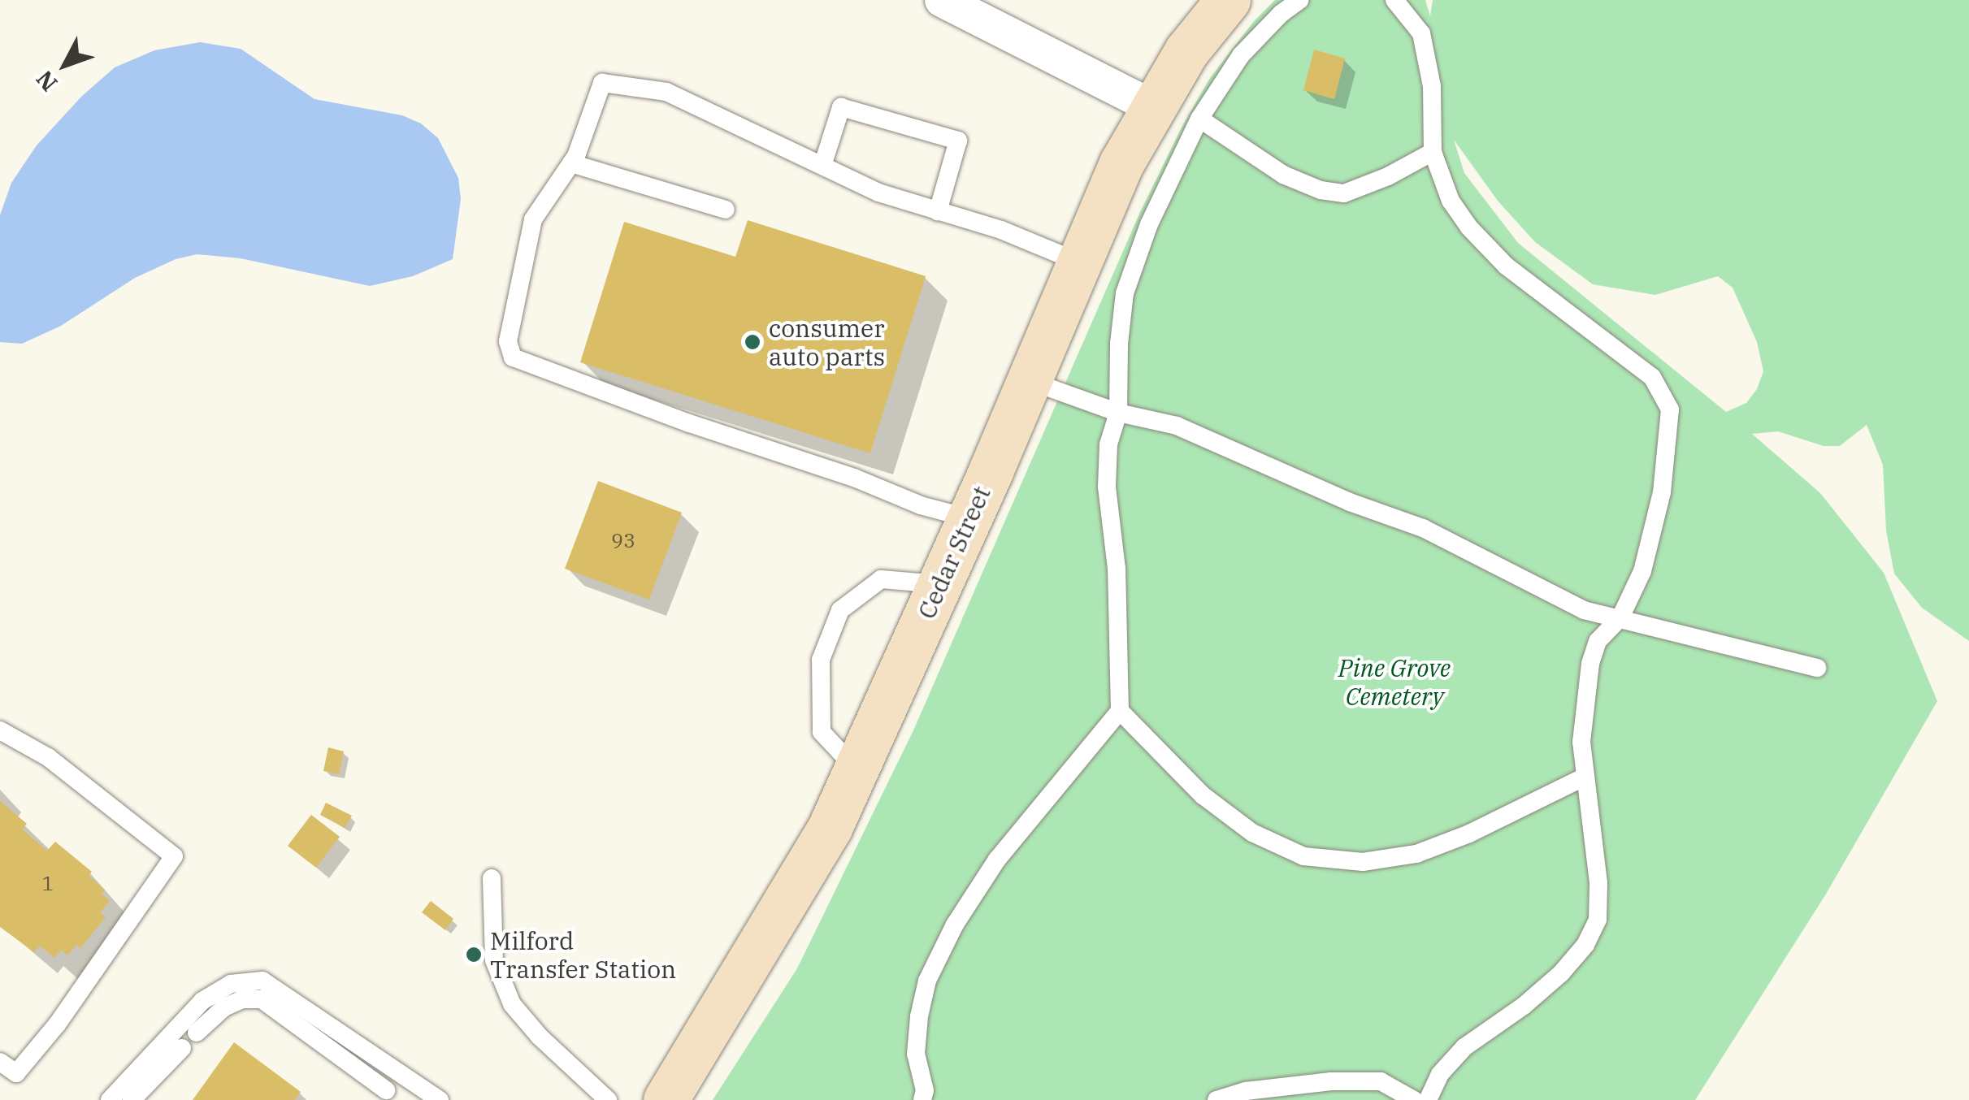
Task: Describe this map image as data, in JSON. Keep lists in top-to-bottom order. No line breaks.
{"streets":{"main road":["Cedar Street"]},"parks":["Pine Grove Cemetery"],"places":["consumer auto parts","Milford Transfer Station"],"house_numbers":["93","1"],"north":"bottom left"}
